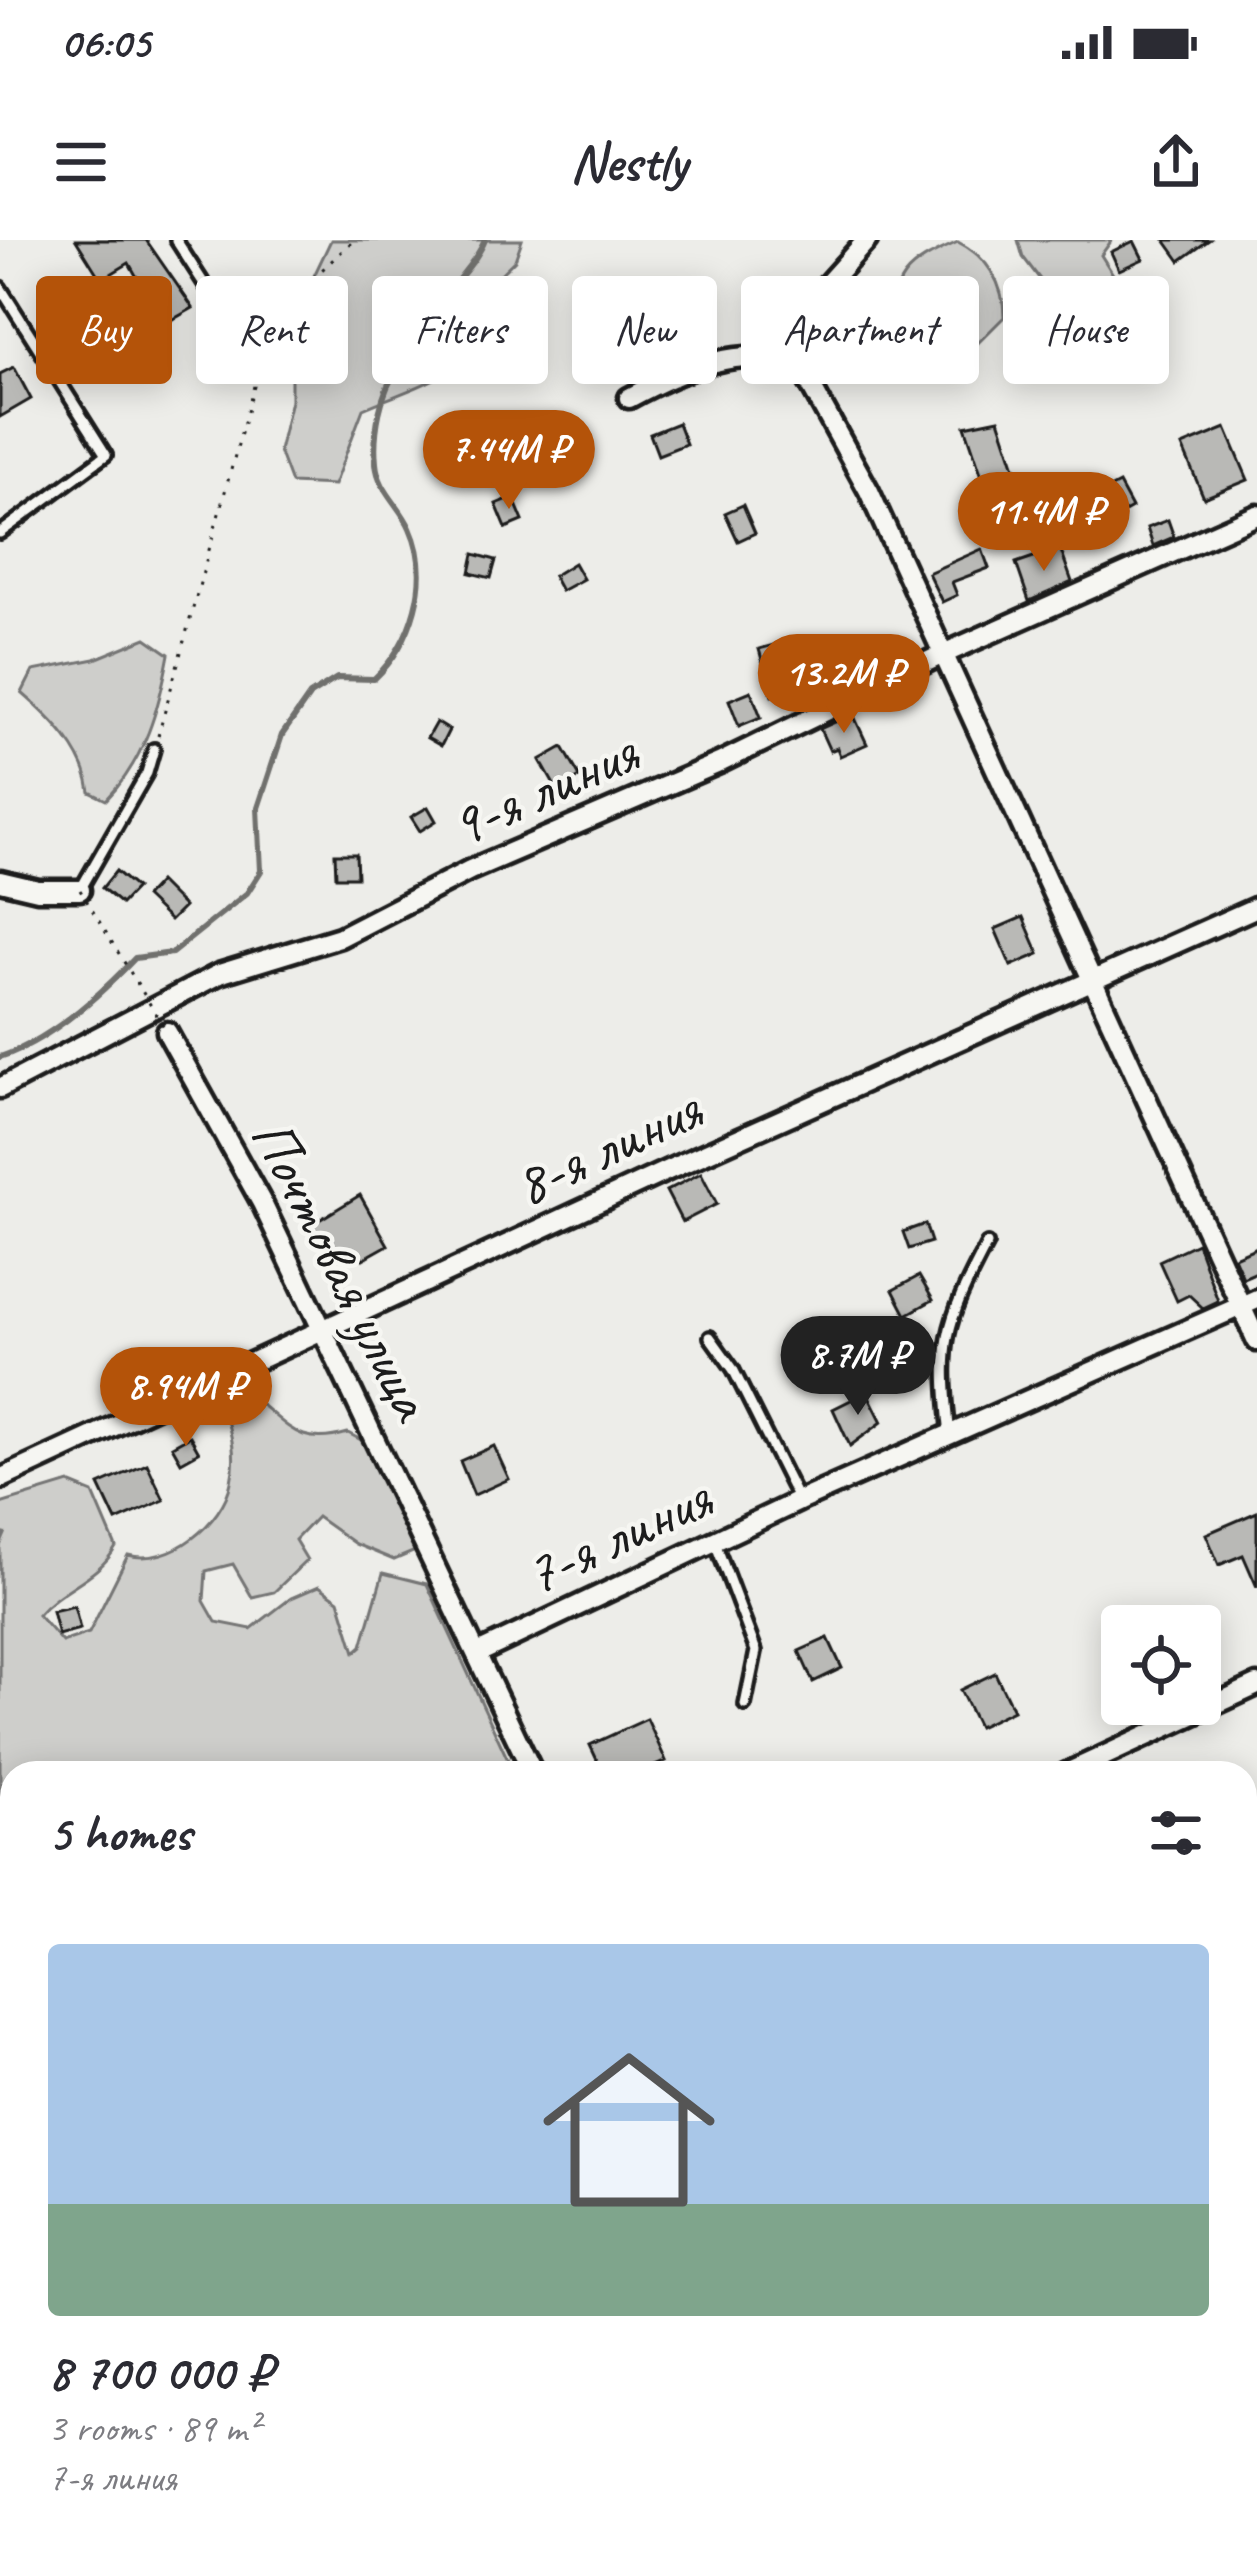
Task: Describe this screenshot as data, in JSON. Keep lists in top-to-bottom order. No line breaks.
{"streets":{"street":["9-я линия","8-я линия","Почтовая улица","7-я линия"]},"crossings":[["8-я линия","Почтовая улица"],["Почтовая улица","7-я линия"]],"page":{"status":"06:05","header":"Nestly","chip":["Buy","Rent","Filters","New","Apartment","House"],"price":["7.44M ₽","11.4M ₽","13.2M ₽","8.7M ₽","8.94M ₽"],"heading":"5 homes","list":[{"name":"8 700 000 ₽","note":"3 rooms · 89 m² · 7-я линия"}]}}
